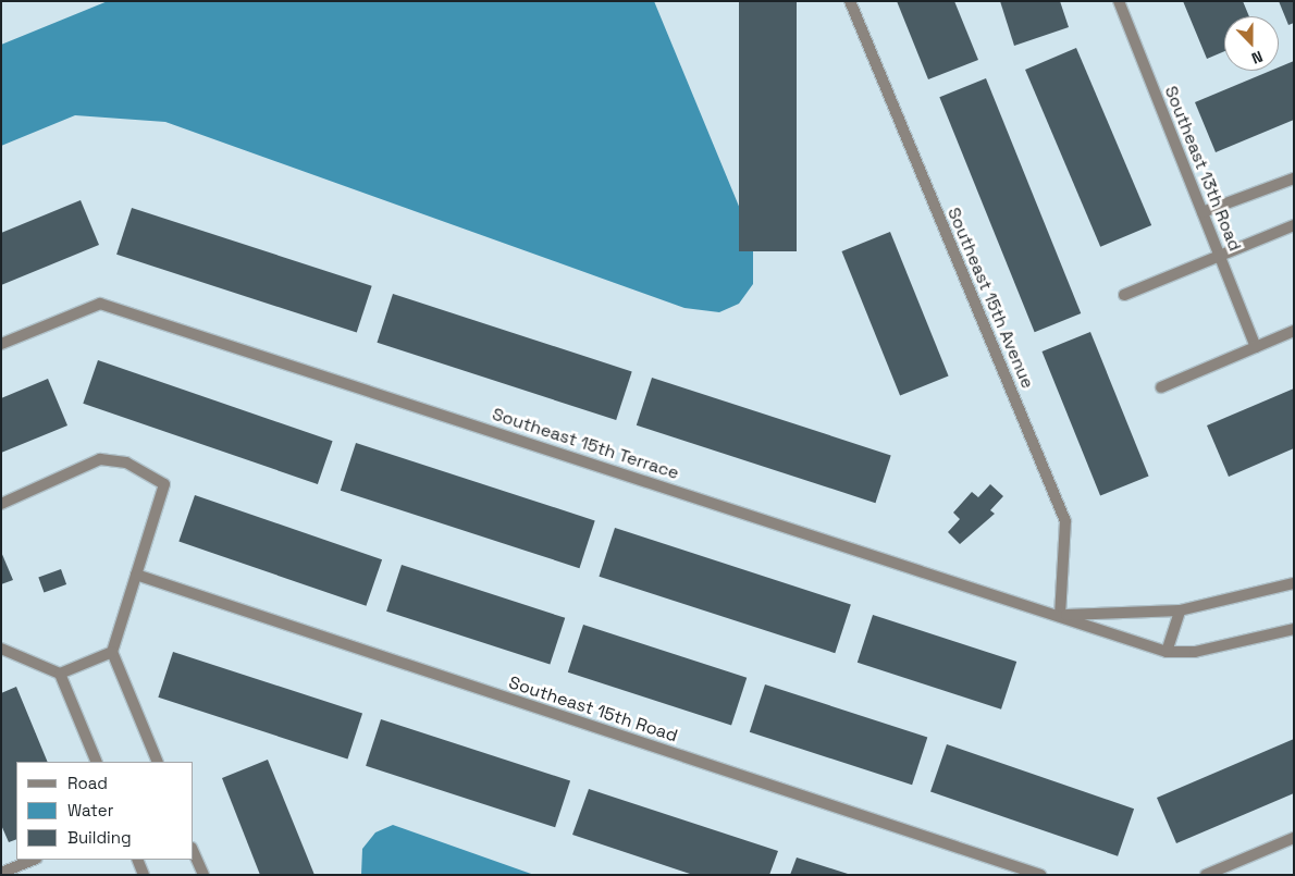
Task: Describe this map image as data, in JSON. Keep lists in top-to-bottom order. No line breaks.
{"streets":{"street":["Southeast 13th Road","Southeast 15th Avenue","Southeast 15th Terrace","Southeast 15th Road"]},"crossings":[["Southeast 15th Avenue","Southeast 15th Terrace"]],"legend":["Road","Water","Building"],"north":"bottom"}
